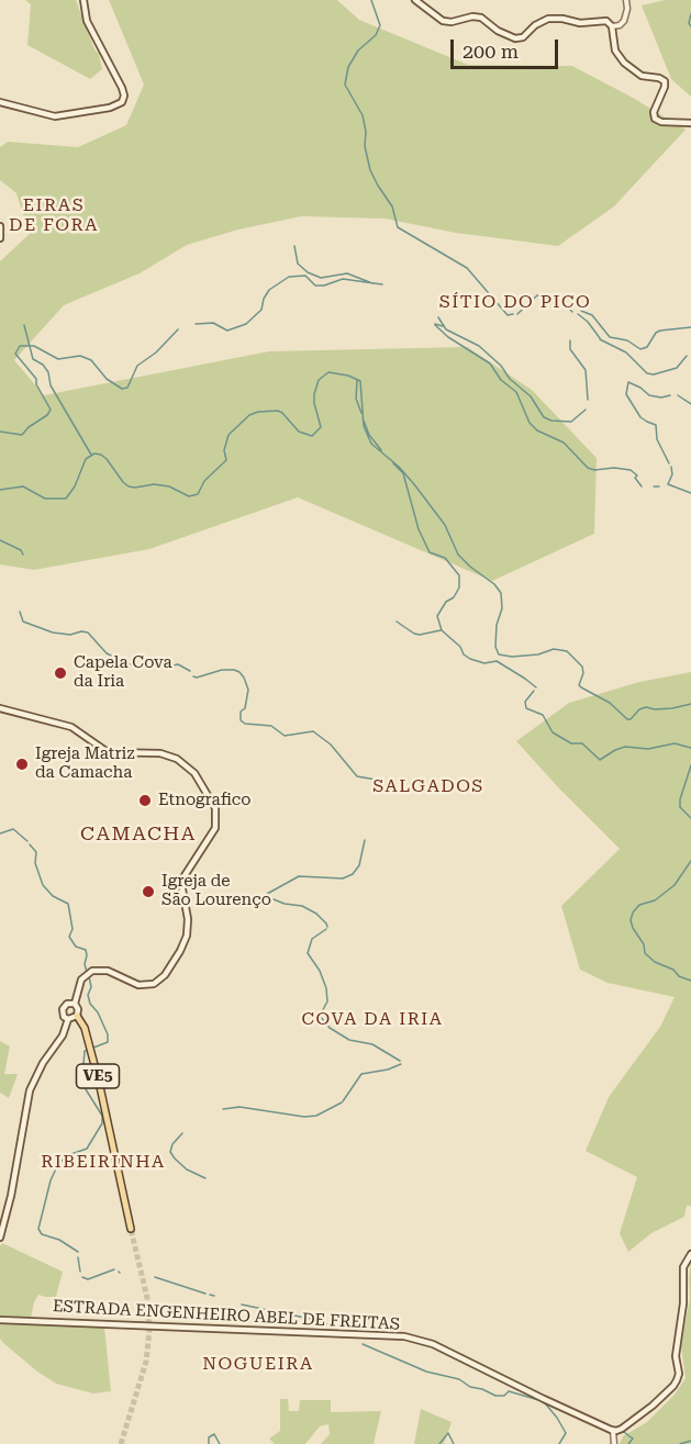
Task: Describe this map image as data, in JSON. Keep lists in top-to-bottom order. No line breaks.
{"streets":{"main road":["VE5","ESTRADA ENGENHEIRO ABEL DE FREITAS"]},"districts":["EIRAS DE FORA","SÍTIO DO PICO","SALGADOS","CAMACHA","COVA DA IRIA","RIBEIRINHA","NOGUEIRA"],"places":["Capela Cova da Iria","Igreja Matriz da Camacha","Etnografico","Igreja de São Lourenço"],"scale_bar":"200 m"}
